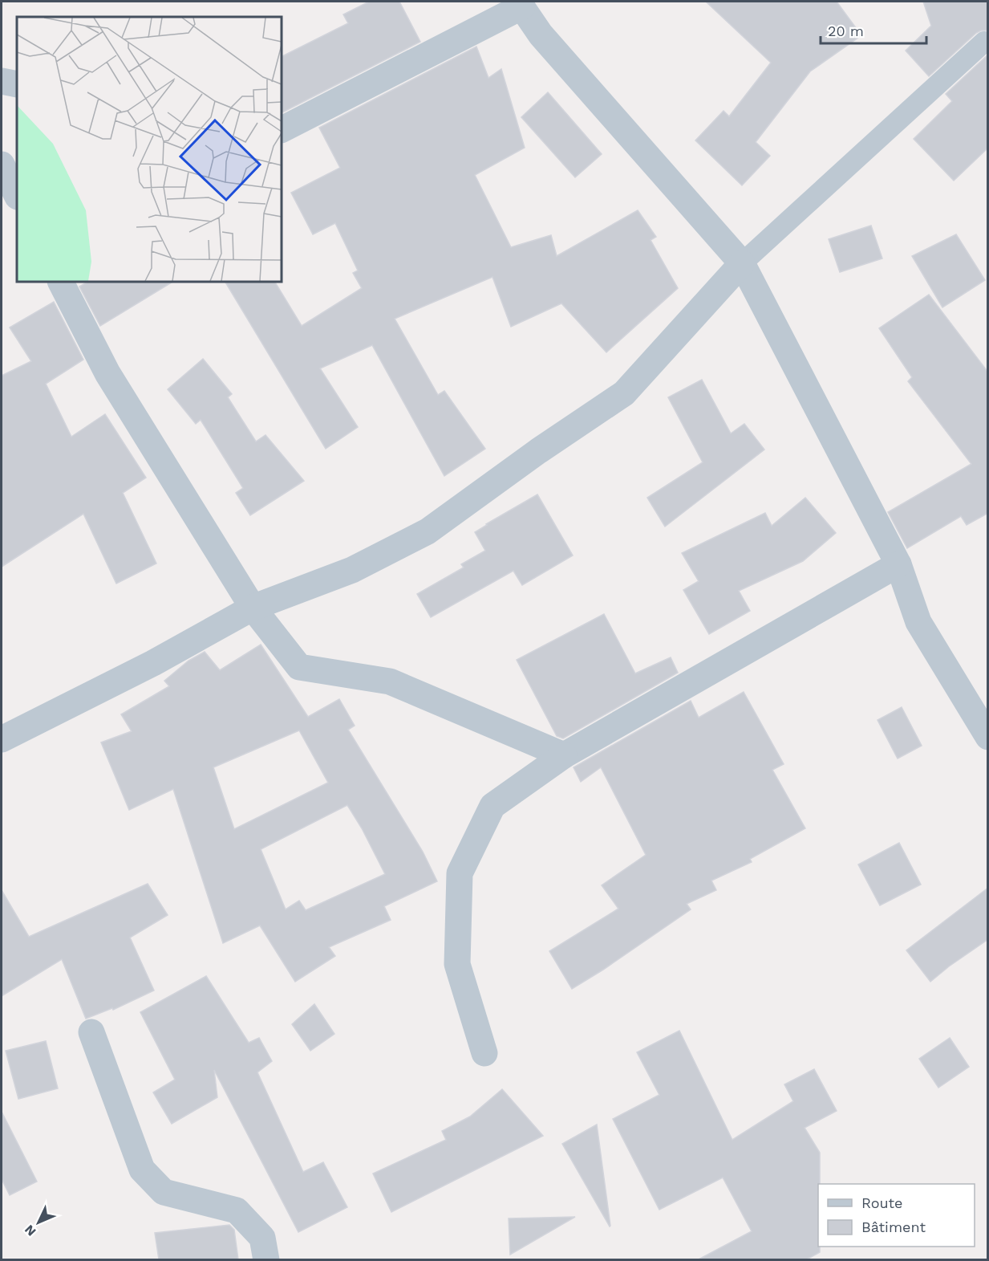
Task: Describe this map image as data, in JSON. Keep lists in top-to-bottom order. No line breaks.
{"legend":["Route","Bâtiment"],"scale_bar":"20 m","north":"bottom left"}
